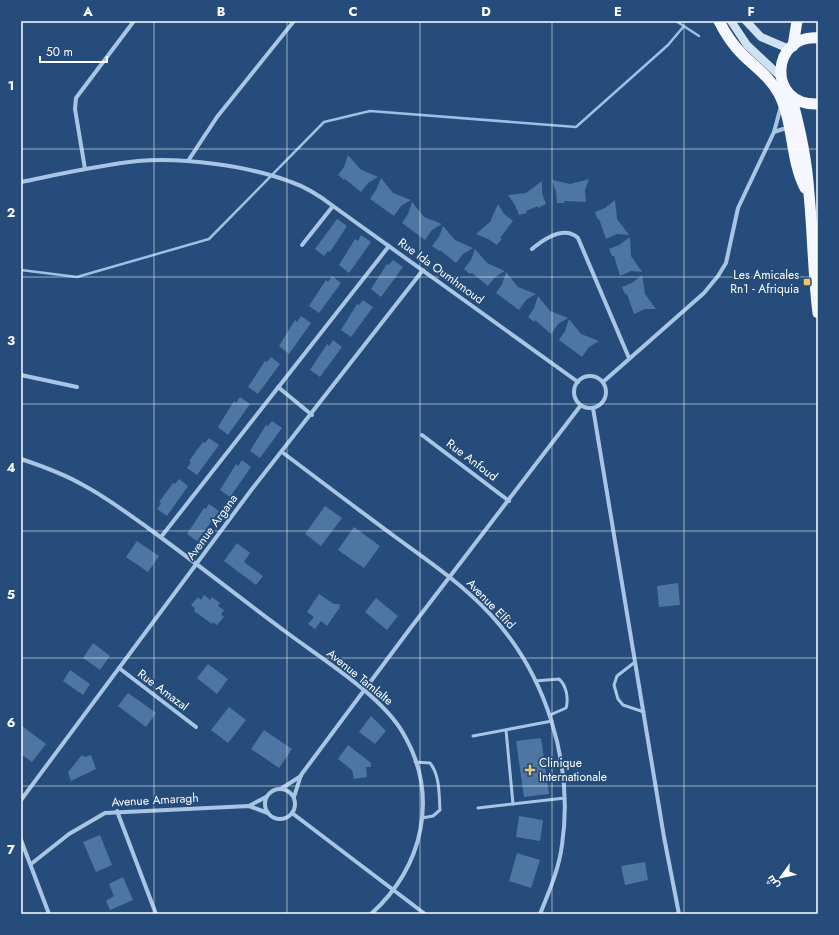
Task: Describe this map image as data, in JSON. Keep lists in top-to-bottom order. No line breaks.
{"streets":{"street":["Rue Ida Oumhmoud","Rue Anfoud","Avenue Argana","Avenue Elfid","Avenue Tamlalte","Rue Amazal","Avenue Amaragh"]},"crossings":[["Rue Ida Oumhmoud","Avenue Argana"],["Avenue Argana","Avenue Elfid"],["Avenue Argana","Avenue Tamlalte"],["Avenue Argana","Rue Amazal"]],"places":{"transit":["Les Amicales Rn1 - Afriquia"],"health":["Clinique Internationale"]},"scale_bar":"50 m","north":"bottom left","grid":{"columns":["A","B","C","D","E","F"],"rows":["1","2","3","4","5","6","7"]}}
